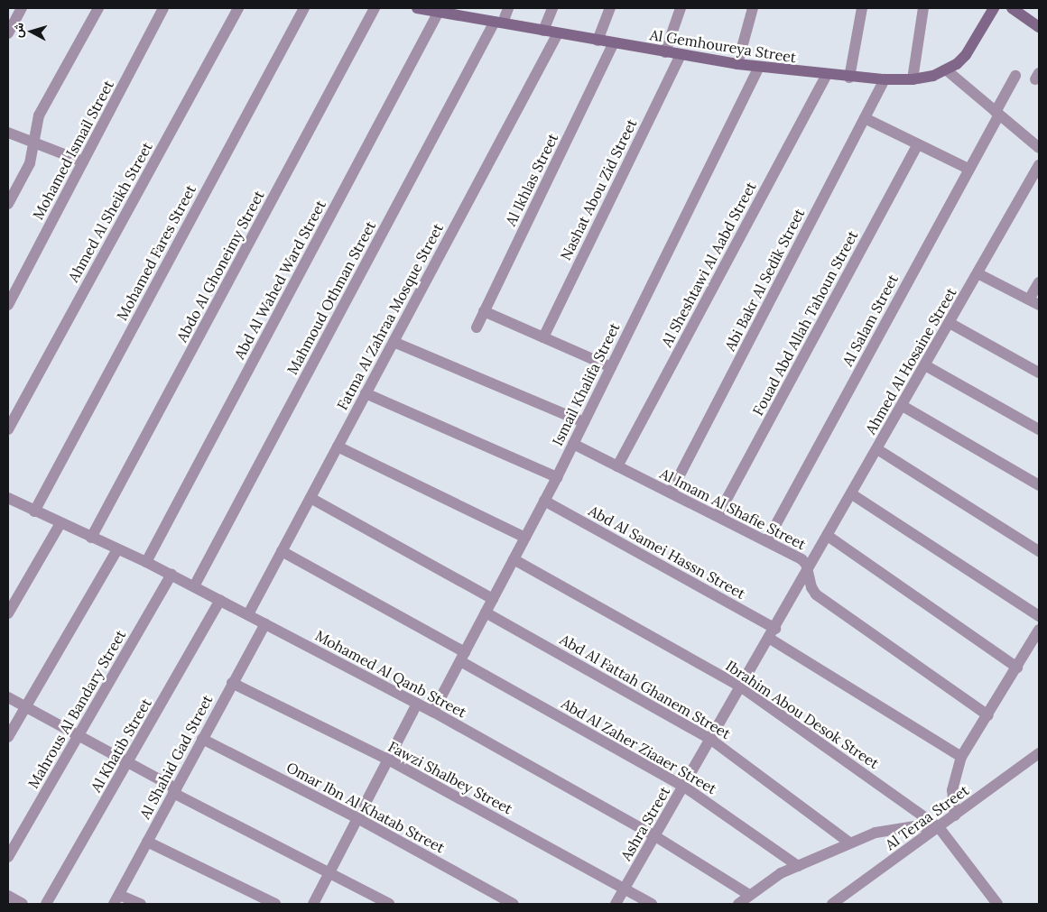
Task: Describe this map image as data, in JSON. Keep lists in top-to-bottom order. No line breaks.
{"streets":{"street":["Al Gemhoureya Street","Mohamed Ismail Street","Al Ikhlas Street","Nashat Abou Zid Street","Ahmed Al Sheikh Street","Mohamed Fares Street","Al Sheshtawi Al Aabd Street","Abdo Al Ghoneimy Street","Abd Al Wahed Ward Street","Abi Bakr Al Sedik Street","Mahmoud Othman Street","Fatma Al Zahraa Mosque Street","Al Salam Street","Fouad Abd Allah Tahoun Street","Ahmed Al Hosaine Street","Ismail Khalifa Street","Al Imam Al Shafie Street","Abd Al Samei Hassn Street","Mohamed Al Qanb Street","Abd Al Fattah Ghanem Street","Mahrous Al Bandary Street","Ibrahim Abou Desok Street","Al Khatib Street","Abd Al Zaher Ziaaer Street","Al Shahid Gad Street","Fawzi Shalbey Street","Omar Ibn Al Khatab Street","Al Teraa Street","Ashra Street"]},"crossings":[["Al Gemhoureya Street","Al Ikhlas Street"],["Al Gemhoureya Street","Nashat Abou Zid Street"],["Al Gemhoureya Street","Al Sheshtawi Al Aabd Street"],["Al Gemhoureya Street","Abd Al Wahed Ward Street"],["Al Gemhoureya Street","Abi Bakr Al Sedik Street"],["Al Gemhoureya Street","Mahmoud Othman Street"],["Al Gemhoureya Street","Fatma Al Zahraa Mosque Street"],["Al Gemhoureya Street","Ismail Khalifa Street"],["Mohamed Fares Street","Mohamed Al Qanb Street"],["Al Sheshtawi Al Aabd Street","Al Imam Al Shafie Street"],["Abdo Al Ghoneimy Street","Mohamed Al Qanb Street"],["Abd Al Wahed Ward Street","Mohamed Al Qanb Street"],["Abi Bakr Al Sedik Street","Al Imam Al Shafie Street"],["Mahmoud Othman Street","Mohamed Al Qanb Street"],["Fatma Al Zahraa Mosque Street","Mohamed Al Qanb Street"],["Fatma Al Zahraa Mosque Street","Abd Al Zaher Ziaaer Street"],["Al Salam Street","Al Imam Al Shafie Street"],["Fouad Abd Allah Tahoun Street","Al Imam Al Shafie Street"],["Ahmed Al Hosaine Street","Al Imam Al Shafie Street"],["Ahmed Al Hosaine Street","Ashra Street"],["Ismail Khalifa Street","Al Imam Al Shafie Street"],["Ismail Khalifa Street","Abd Al Samei Hassn Street"],["Ismail Khalifa Street","Mohamed Al Qanb Street"],["Ismail Khalifa Street","Abd Al Fattah Ghanem Street"],["Ismail Khalifa Street","Ibrahim Abou Desok Street"],["Ismail Khalifa Street","Abd Al Zaher Ziaaer Street"],["Al Imam Al Shafie Street","Ashra Street"],["Abd Al Samei Hassn Street","Ashra Street"],["Mohamed Al Qanb Street","Mahrous Al Bandary Street"],["Mohamed Al Qanb Street","Al Khatib Street"],["Mohamed Al Qanb Street","Al Shahid Gad Street"],["Mohamed Al Qanb Street","Ashra Street"],["Abd Al Fattah Ghanem Street","Ashra Street"],["Ibrahim Abou Desok Street","Al Teraa Street"],["Ibrahim Abou Desok Street","Ashra Street"],["Abd Al Zaher Ziaaer Street","Ashra Street"],["Al Shahid Gad Street","Fawzi Shalbey Street"],["Al Shahid Gad Street","Omar Ibn Al Khatab Street"],["Fawzi Shalbey Street","Ashra Street"]],"north":"left"}
